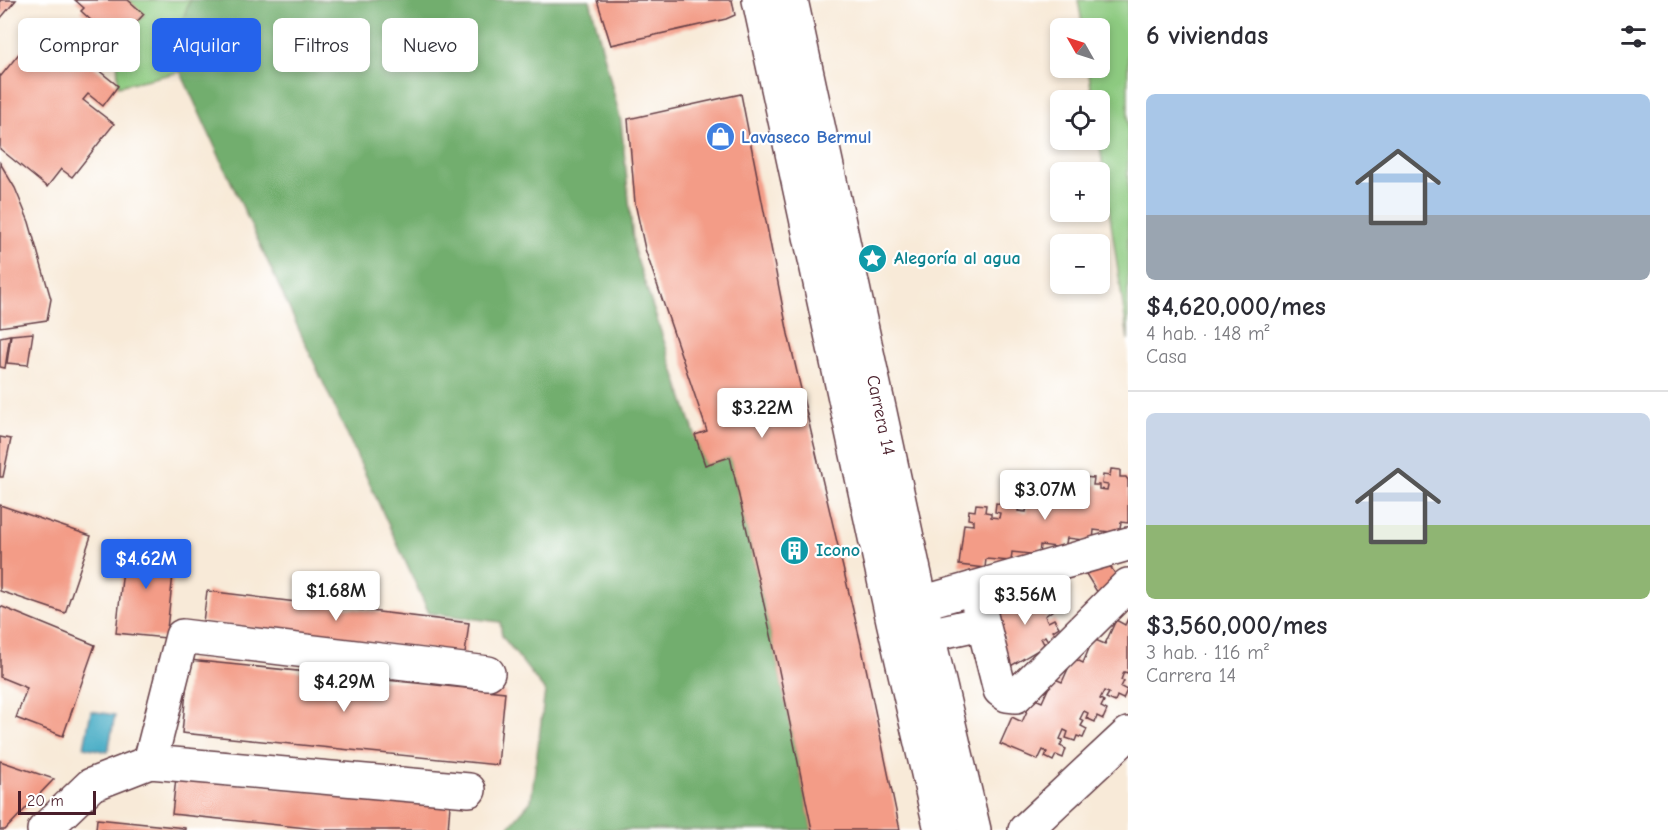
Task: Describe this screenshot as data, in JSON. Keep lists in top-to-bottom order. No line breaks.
{"streets":{"main road":["Carrera 14"]},"places":{"shop":["Lavaseco Bermul"],"place":["Alegoría al agua"],"building":["Icono"]},"scale_bar":"20 m","north":"top left","page":{"heading":"6 viviendas","map_buttons":["+","−"],"chip":["Comprar","Alquilar","Filtros","Nuevo"],"list":[{"name":"$4,620,000/mes","note":"4 hab. · 148 m² · Casa"},{"name":"$3,560,000/mes","note":"3 hab. · 116 m² · Carrera 14"}],"price":["$3.22M","$3.07M","$4.62M","$1.68M","$3.56M","$4.29M"],"scale":"20 m"}}
